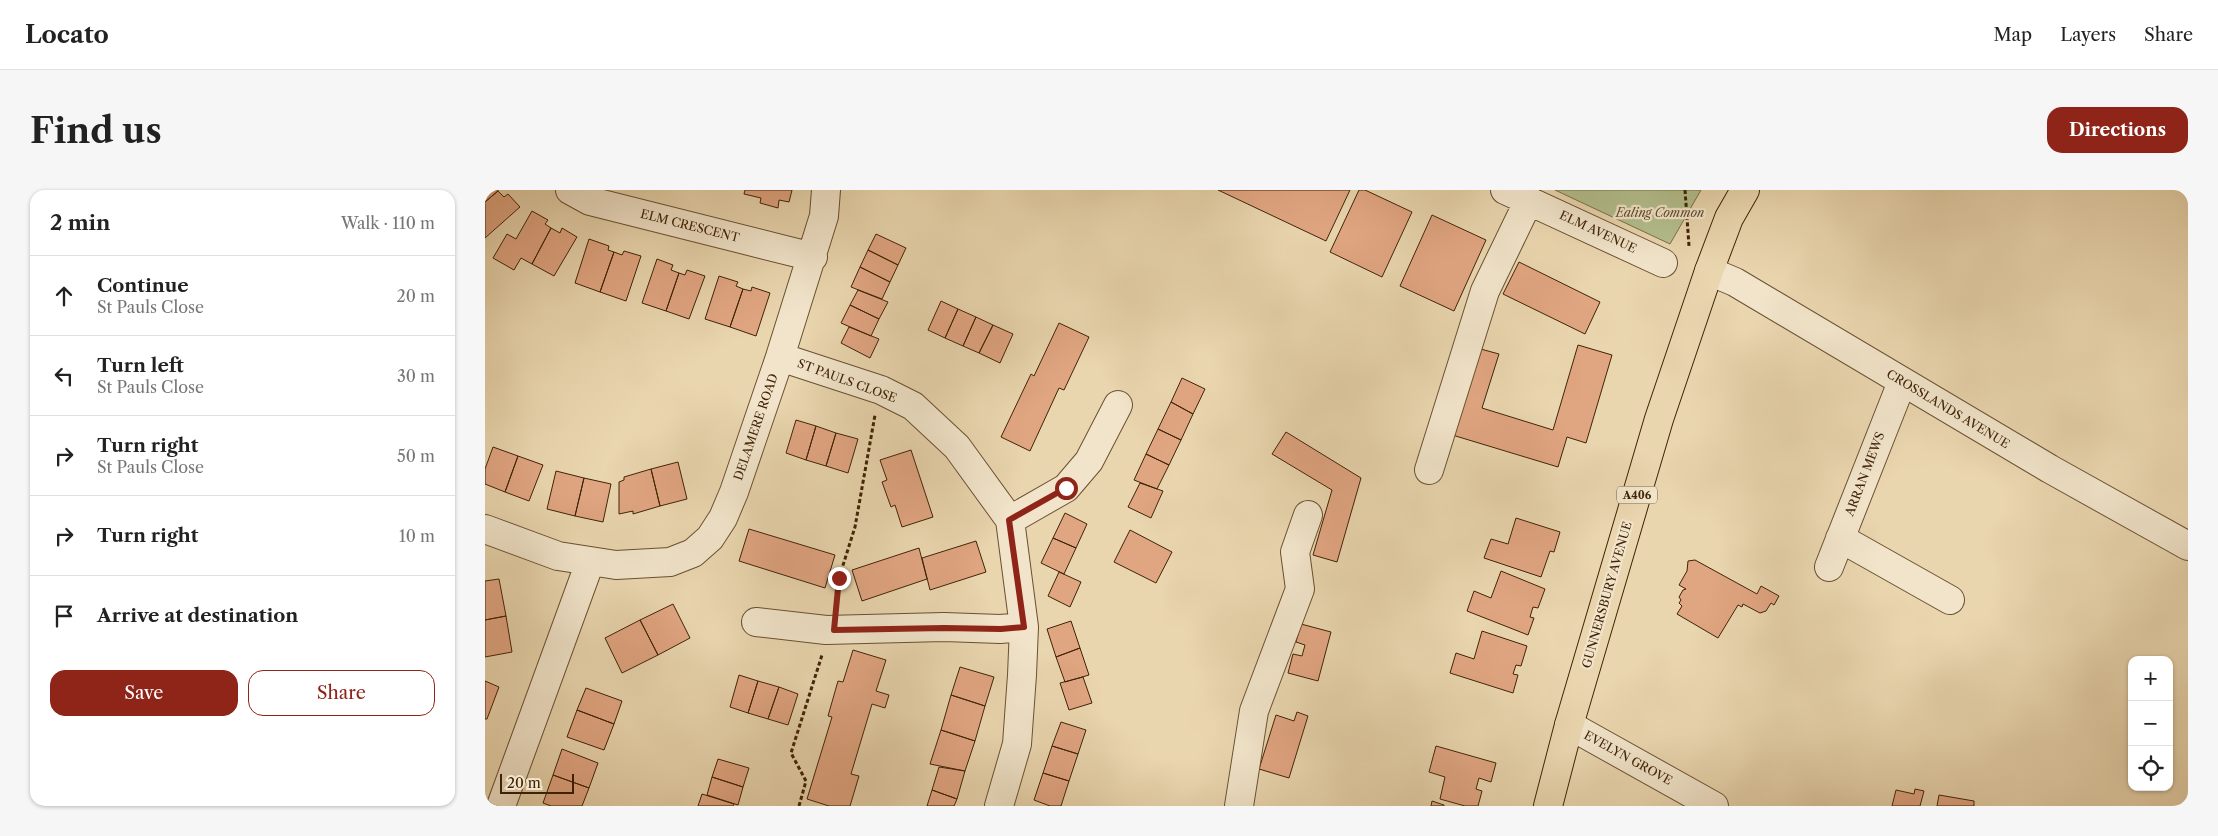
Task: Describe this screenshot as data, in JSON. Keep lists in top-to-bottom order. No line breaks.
{"streets":{"highway":["A406","GUNNERSBURY AVENUE"],"street":["ELM CRESCENT","ELM AVENUE","ST PAULS CLOSE","CROSSLANDS AVENUE","DELAMERE ROAD","ARRAN MEWS","EVELYN GROVE"]},"crossings":[["ELM CRESCENT","DELAMERE ROAD"],["ST PAULS CLOSE","DELAMERE ROAD"],["CROSSLANDS AVENUE","ARRAN MEWS"],["CROSSLANDS AVENUE","GUNNERSBURY AVENUE"],["GUNNERSBURY AVENUE","EVELYN GROVE"]],"parks":["Ealing Common"],"scale_bar":"20 m","page":{"header":"Locato","nav":["Map","Layers","Share"],"buttons":["Directions",["Save","Share"]],"title":"Find us","heading":["2 min","Walk · 110 m"],"list":[["Continue","St Pauls Close","20 m"],["Turn left","St Pauls Close","30 m"],["Turn right","St Pauls Close","50 m"],["Turn right","10 m"],"Arrive at destination"],"map_buttons":["+","−"],"scale":"20 m"}}
